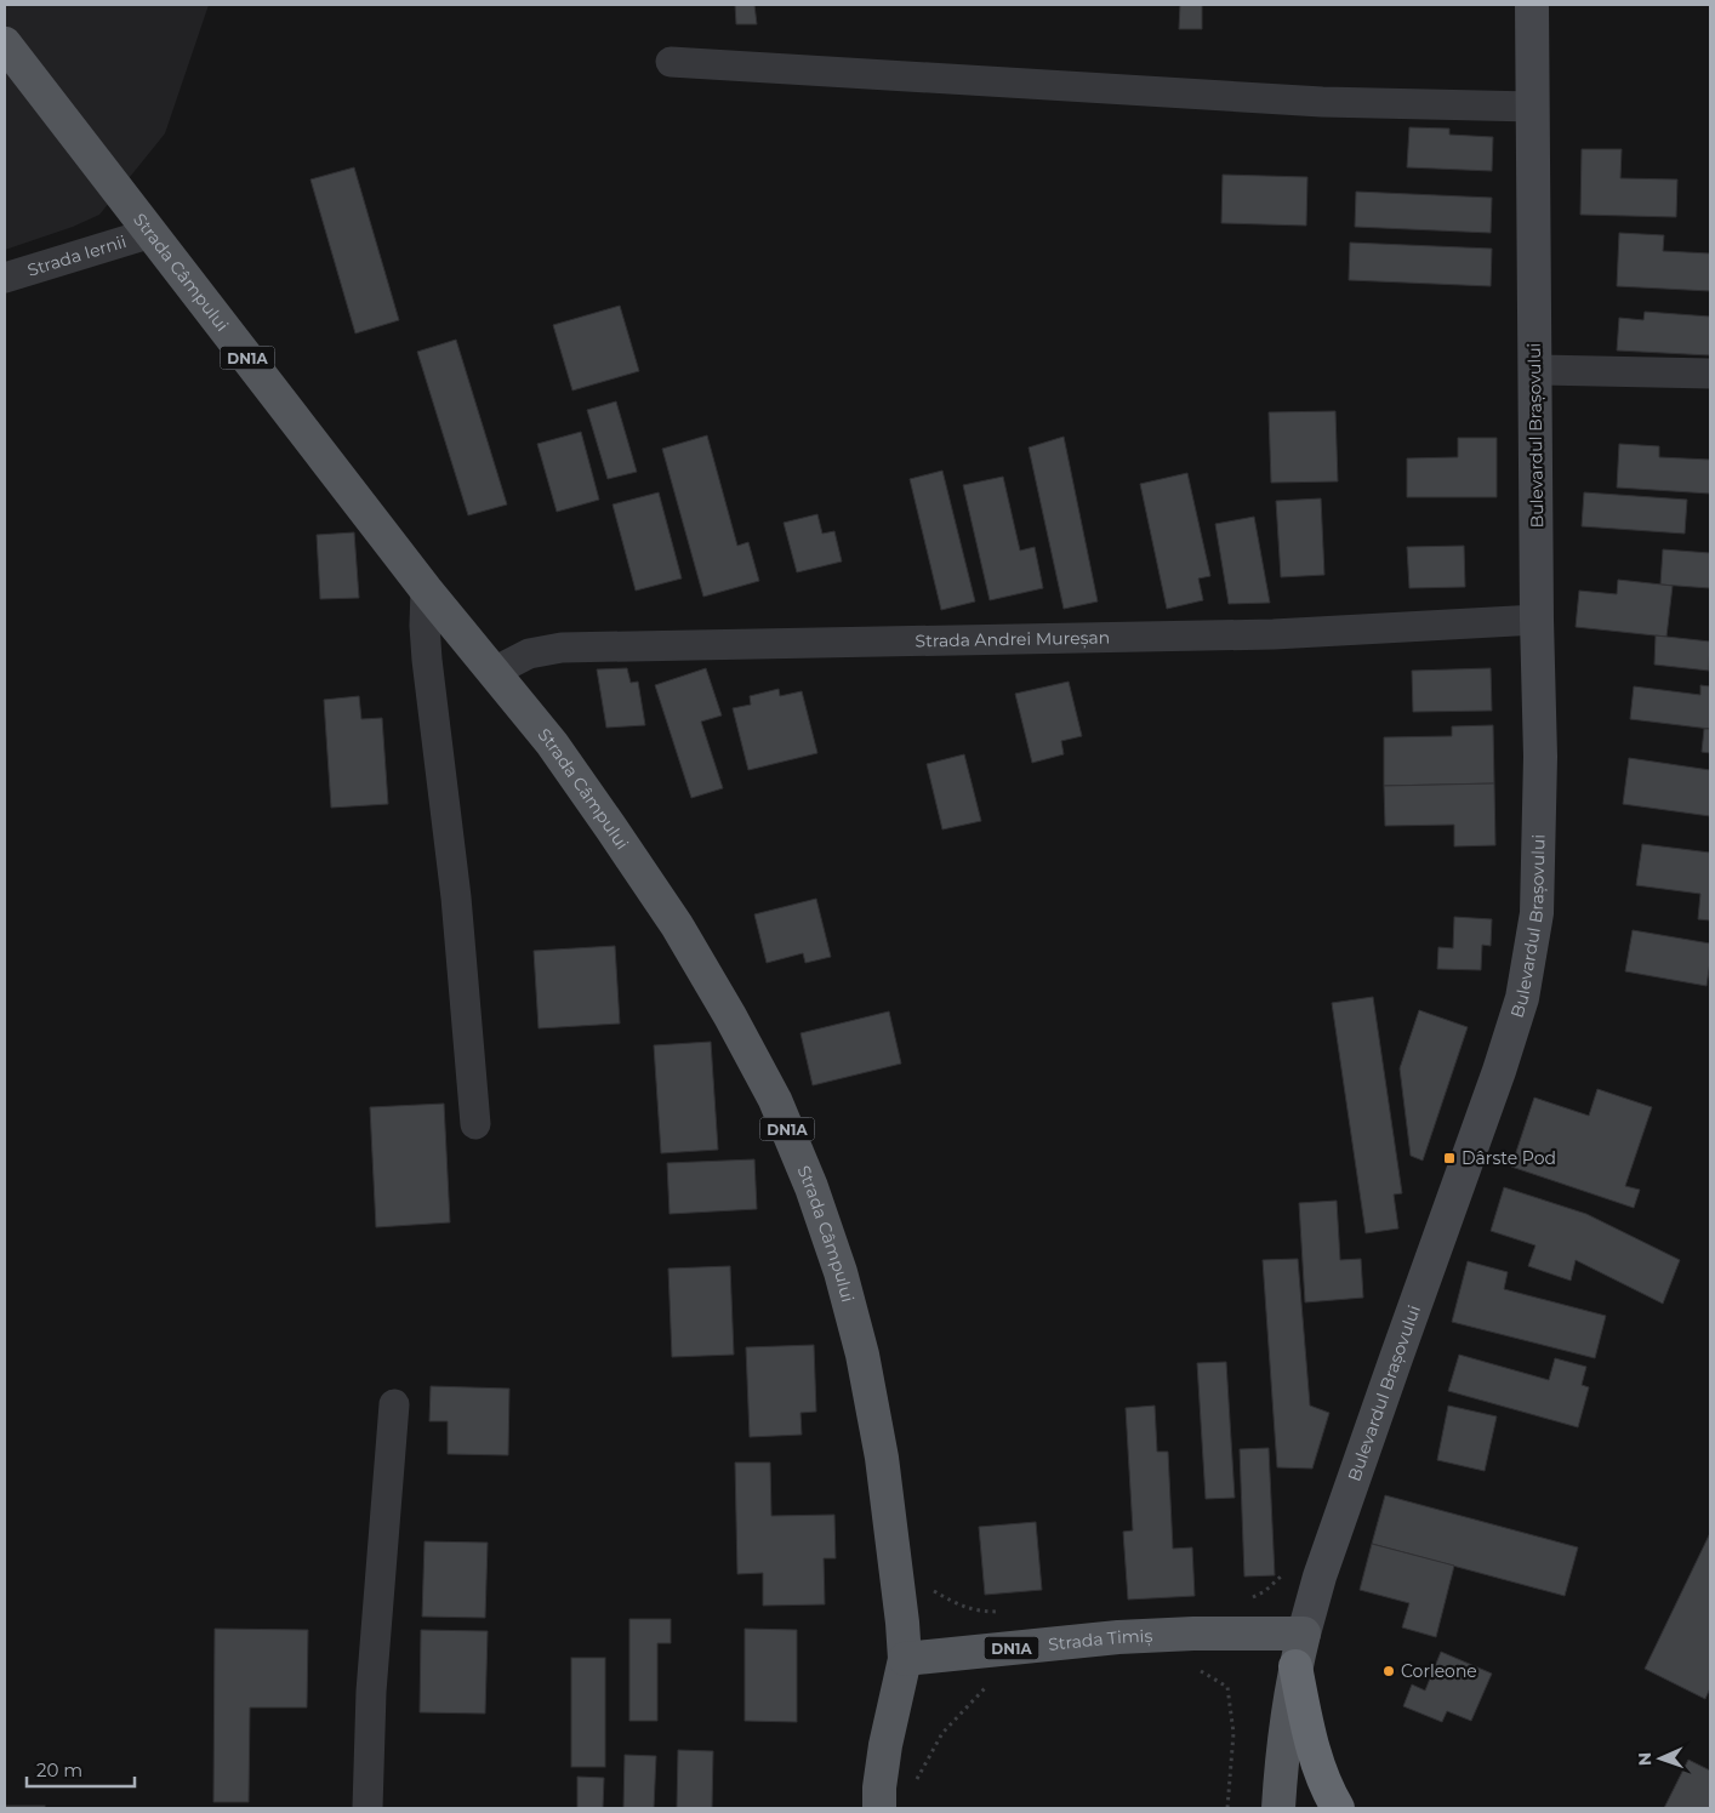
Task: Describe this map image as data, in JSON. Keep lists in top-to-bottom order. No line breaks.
{"streets":{"main road":["Strada Câmpului","DN1A","Bulevardul Brașovului","Strada Timiș"],"street":["Strada Iernii","Strada Andrei Mureșan"]},"crossings":[["Strada Iernii","Strada Câmpului"],["Strada Câmpului","DN1A"],["Strada Câmpului","Strada Andrei Mureșan"],["Strada Câmpului","Strada Timiș"],["DN1A","Strada Timiș"],["Bulevardul Brașovului","Strada Andrei Mureșan"],["Bulevardul Brașovului","Strada Timiș"]],"places":{"transit":["Dârste Pod"],"other":["Corleone"]},"scale_bar":"20 m","north":"left"}
